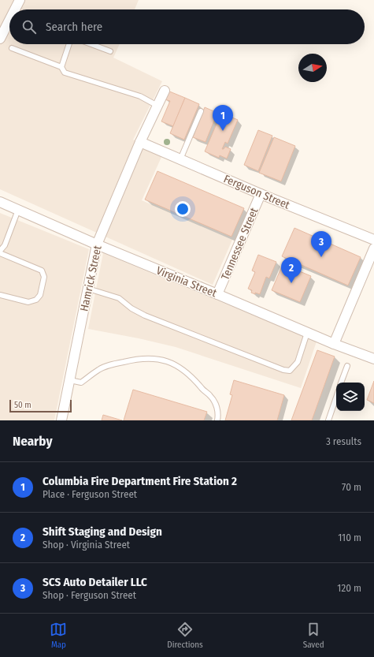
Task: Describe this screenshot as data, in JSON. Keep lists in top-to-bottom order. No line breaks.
{"streets":{"street":["Ferguson Street","Tennessee Street","Hamrick Street","Virginia Street"]},"crossings":[["Ferguson Street","Tennessee Street"],["Ferguson Street","Hamrick Street"],["Tennessee Street","Virginia Street"],["Hamrick Street","Virginia Street"]],"scale_bar":"50 m","north":"right","page":{"search":"Search here","pins":["1","3","2"],"scale":"50 m","heading":["Nearby","3 results"],"list":[{"mark":"1","name":"Columbia Fire Department Fire Station 2","note":"Place · Ferguson Street","value":"70 m"},{"mark":"2","name":"Shift Staging and Design","note":"Shop · Virginia Street","value":"110 m"},{"mark":"3","name":"SCS Auto Detailer LLC","note":"Shop · Ferguson Street","value":"120 m"}],"nav":["Map","Directions","Saved"]}}
